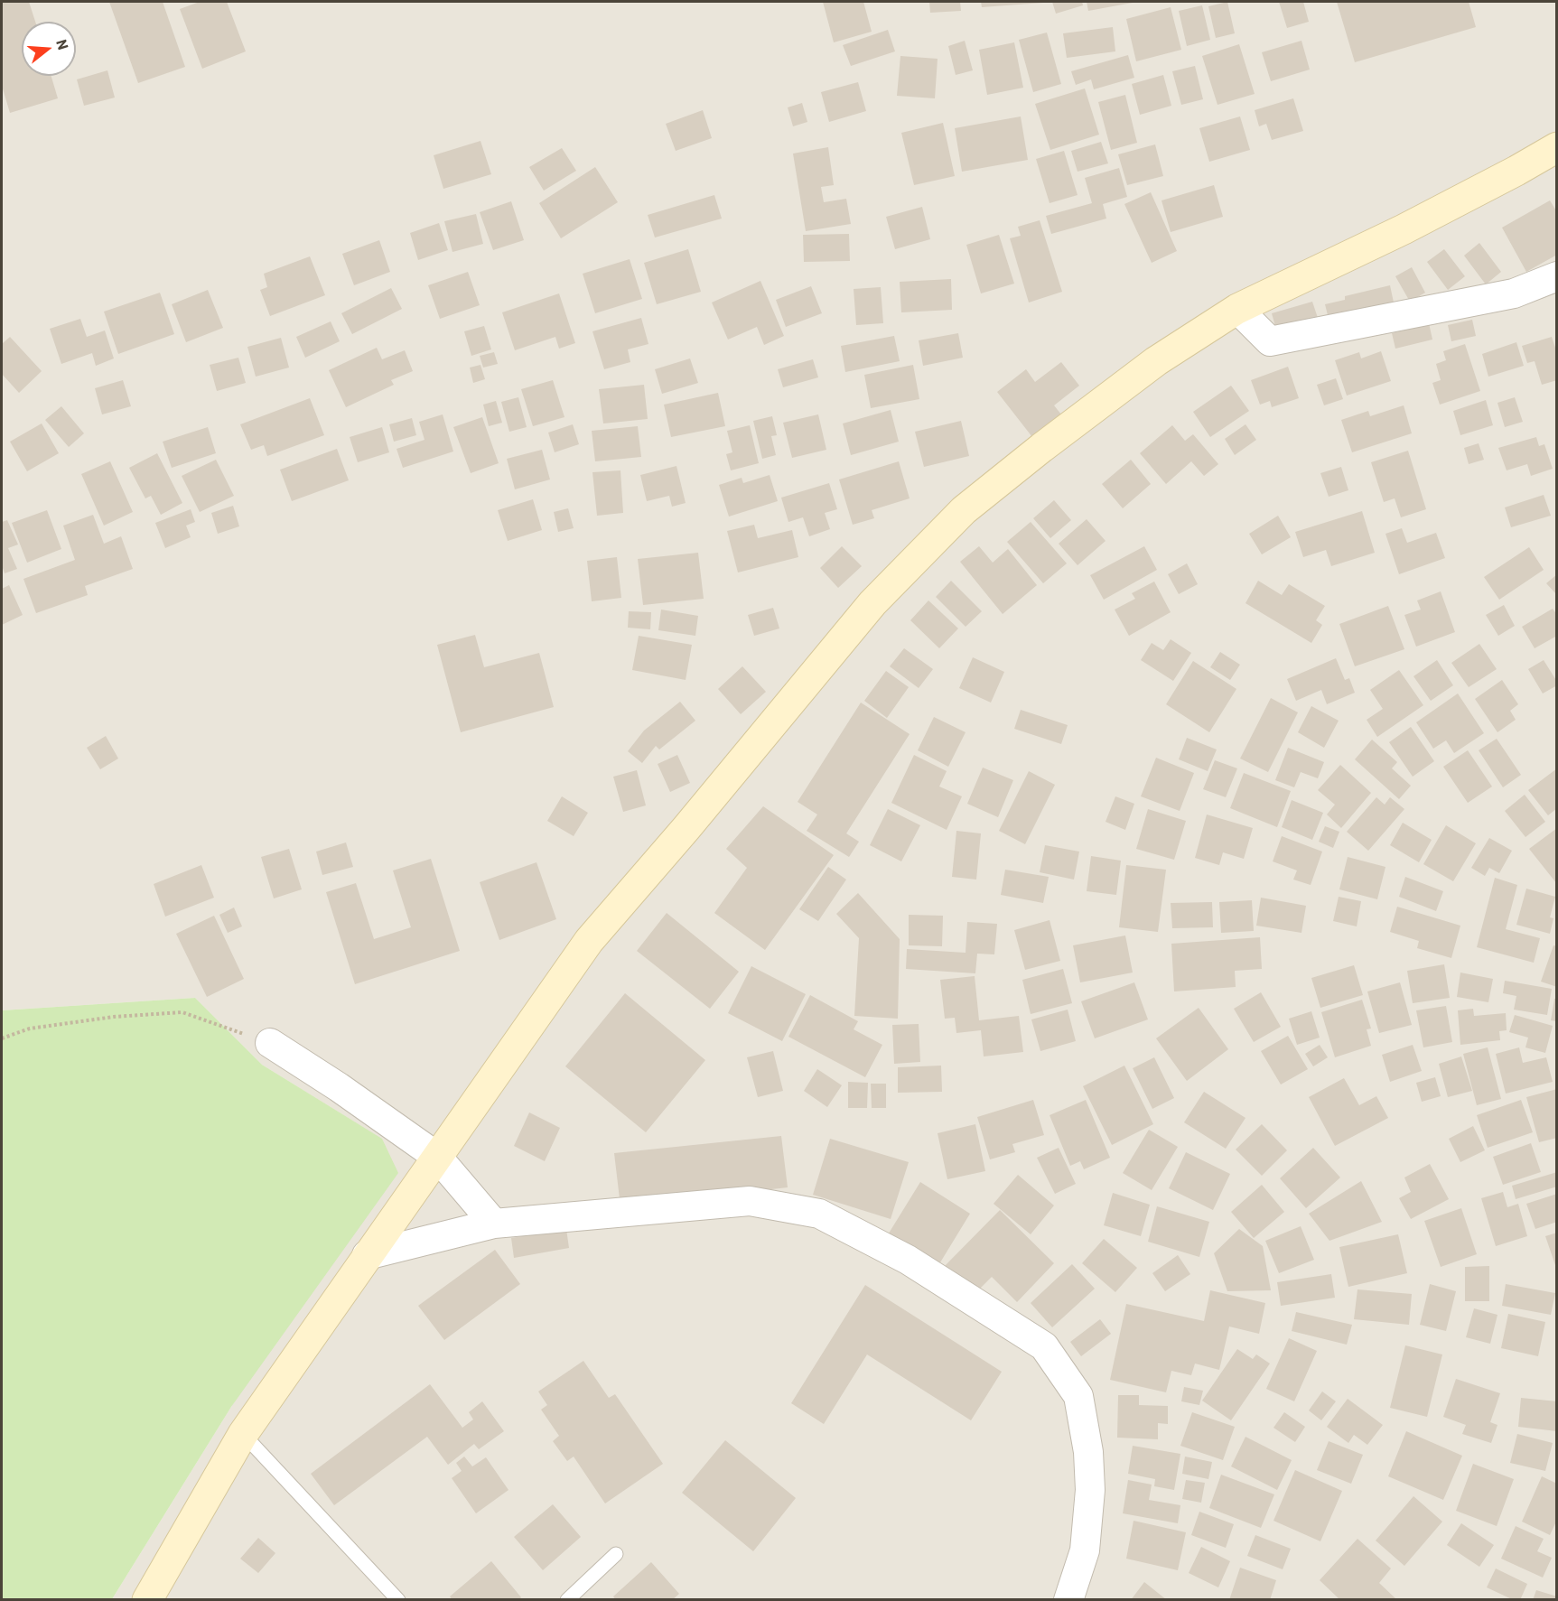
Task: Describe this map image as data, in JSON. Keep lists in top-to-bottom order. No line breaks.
{"north":"right"}
